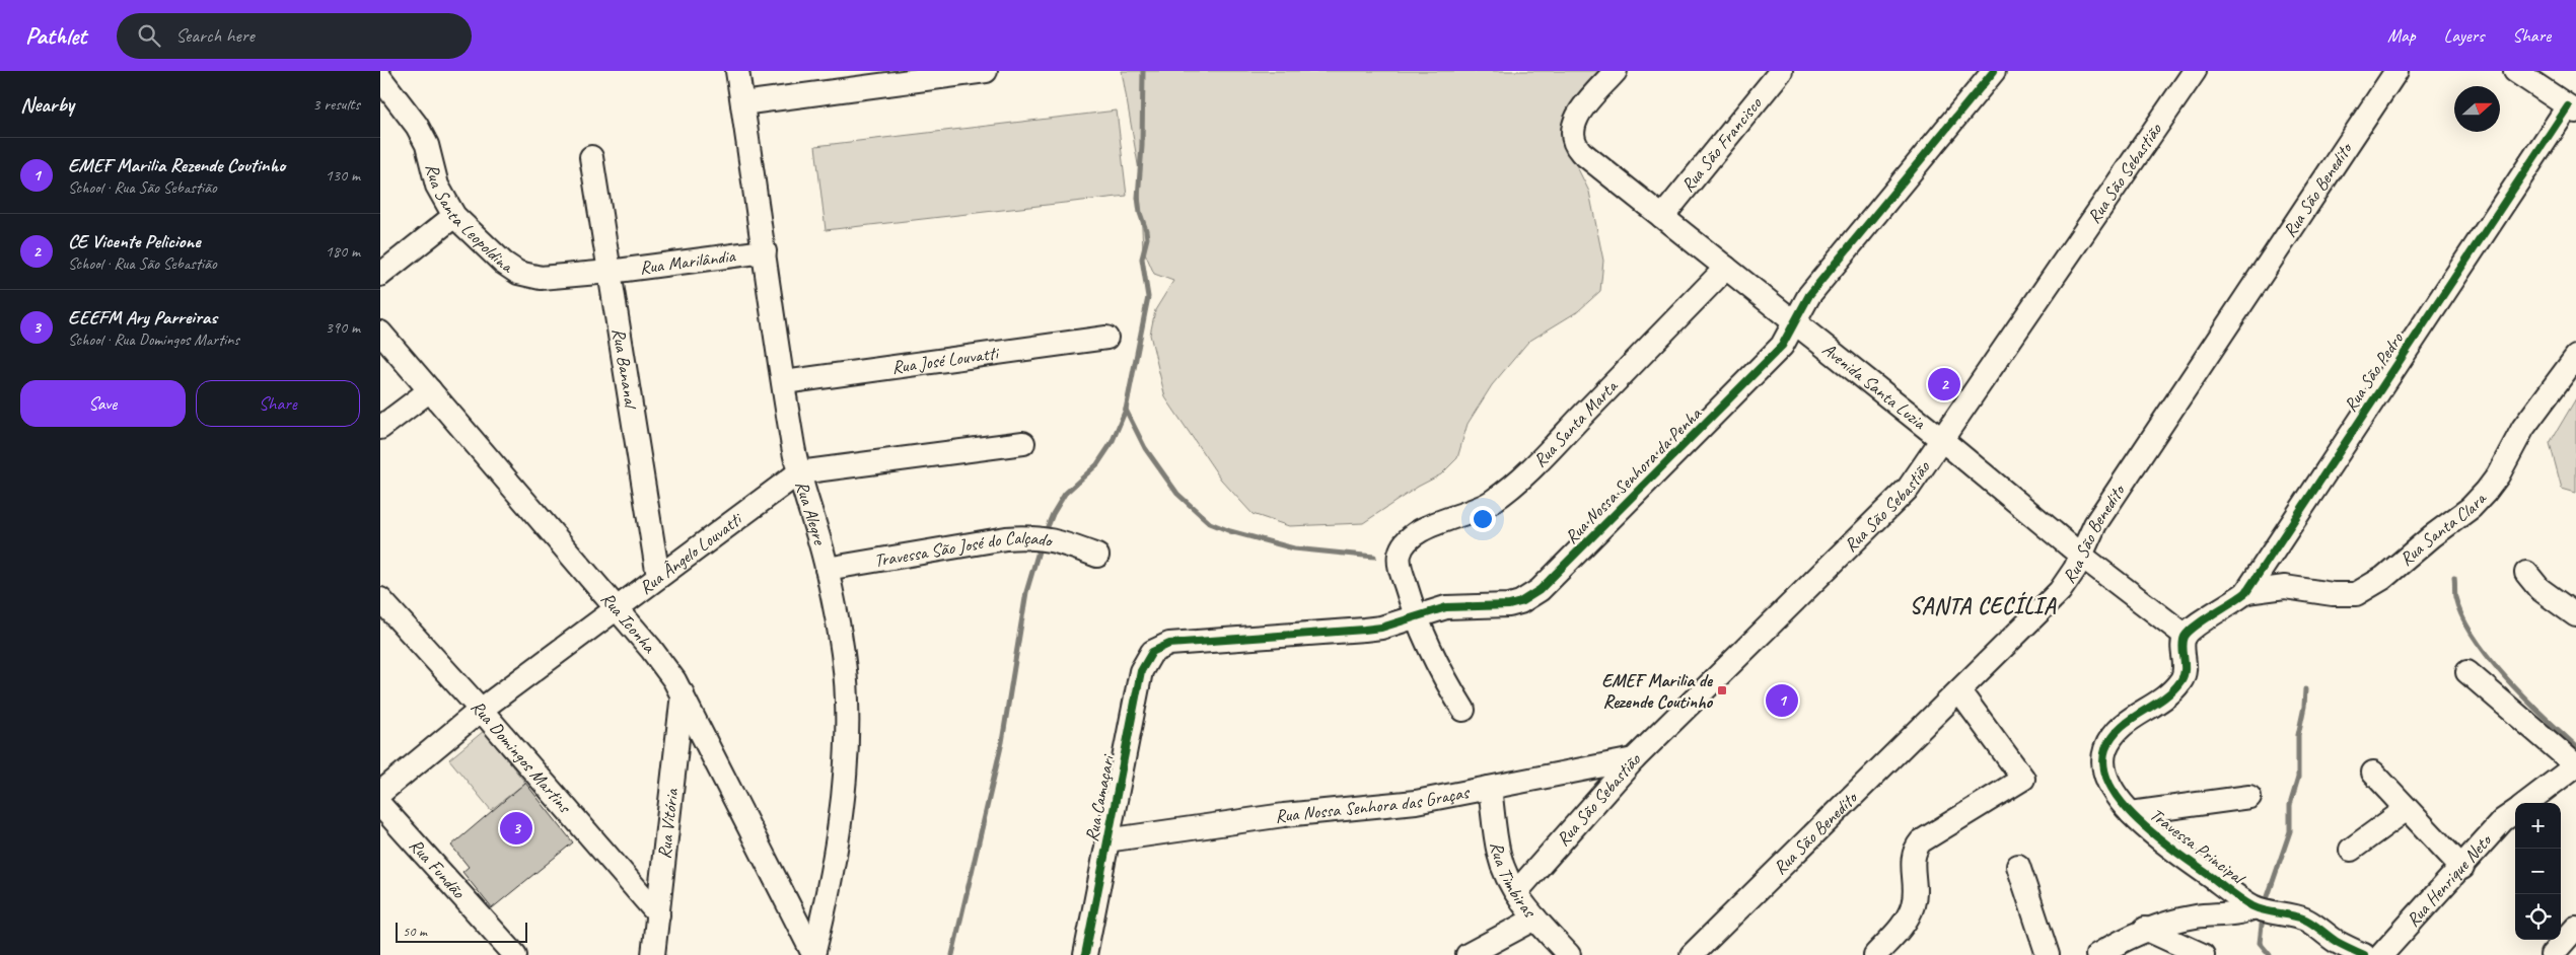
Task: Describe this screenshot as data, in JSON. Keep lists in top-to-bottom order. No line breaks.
{"streets":{"street":["Rua São Francisco","Rua São Sebastião","Rua São Benedito","Rua Santa Leopoldina","Rua Marilândia","Rua José Louvatti","Rua Bananal","Rua São Pedro","Avenida Santa Luzia","Rua Santa Marta","Rua Nossa Senhora da Penha","Rua Alegre","Rua Santa Clara","Travessa São José do Calçado","Rua Ângelo Louvatti","Rua Iconha","Rua Domingos Martins","Rua Camaçari","Rua Nossa Senhora das Graças","Rua Vitória","Travessa Principal","Rua Fundão","Rua Timbiras","Rua Henrique Neto"]},"crossings":[["Rua São Francisco","Avenida Santa Luzia"],["Rua São Sebastião","Avenida Santa Luzia"],["Rua São Sebastião","Rua Nossa Senhora das Graças"],["Rua São Sebastião","Rua Timbiras"],["Rua São Benedito","Avenida Santa Luzia"],["Rua Santa Leopoldina","Rua Marilândia"],["Rua Santa Leopoldina","Rua Bananal"],["Rua Marilândia","Rua Bananal"],["Rua Marilândia","Rua Alegre"],["Rua José Louvatti","Rua Alegre"],["Rua Bananal","Rua Ângelo Louvatti"],["Rua São Pedro","Avenida Santa Luzia"],["Rua São Pedro","Rua Santa Clara"],["Rua São Pedro","Travessa Principal"],["Avenida Santa Luzia","Rua Santa Marta"],["Avenida Santa Luzia","Rua Nossa Senhora da Penha"],["Avenida Santa Luzia","Travessa Principal"],["Rua Santa Marta","Rua Nossa Senhora da Penha"],["Rua Nossa Senhora da Penha","Rua Camaçari"],["Rua Alegre","Travessa São José do Calçado"],["Rua Alegre","Rua Ângelo Louvatti"],["Rua Alegre","Rua Iconha"],["Rua Ângelo Louvatti","Rua Iconha"],["Rua Ângelo Louvatti","Rua Domingos Martins"],["Rua Iconha","Rua Vitória"],["Rua Domingos Martins","Rua Vitória"],["Rua Camaçari","Rua Nossa Senhora das Graças"],["Rua Nossa Senhora das Graças","Rua Timbiras"]],"districts":["SANTA CECÍLIA"],"places":{"transit":["EMEF Marilia de Rezende Coutinho"]},"scale_bar":"50 m","north":"right","page":{"header":"Pathlet","search":"Search here","nav":["Map","Layers","Share"],"heading":["Nearby","3 results"],"list":[{"mark":"1","name":"EMEF Marilia Rezende Coutinho","note":"School · Rua São Sebastião","value":"130 m"},{"mark":"2","name":"CE Vicente Pelicione","note":"School · Rua São Sebastião","value":"180 m"},{"mark":"3","name":"EEEFM Ary Parreiras","note":"School · Rua Domingos Martins","value":"390 m"}],"buttons":["Save","Share"],"pins":["2","1","3"],"map_buttons":["+","−"],"scale":"50 m"}}
